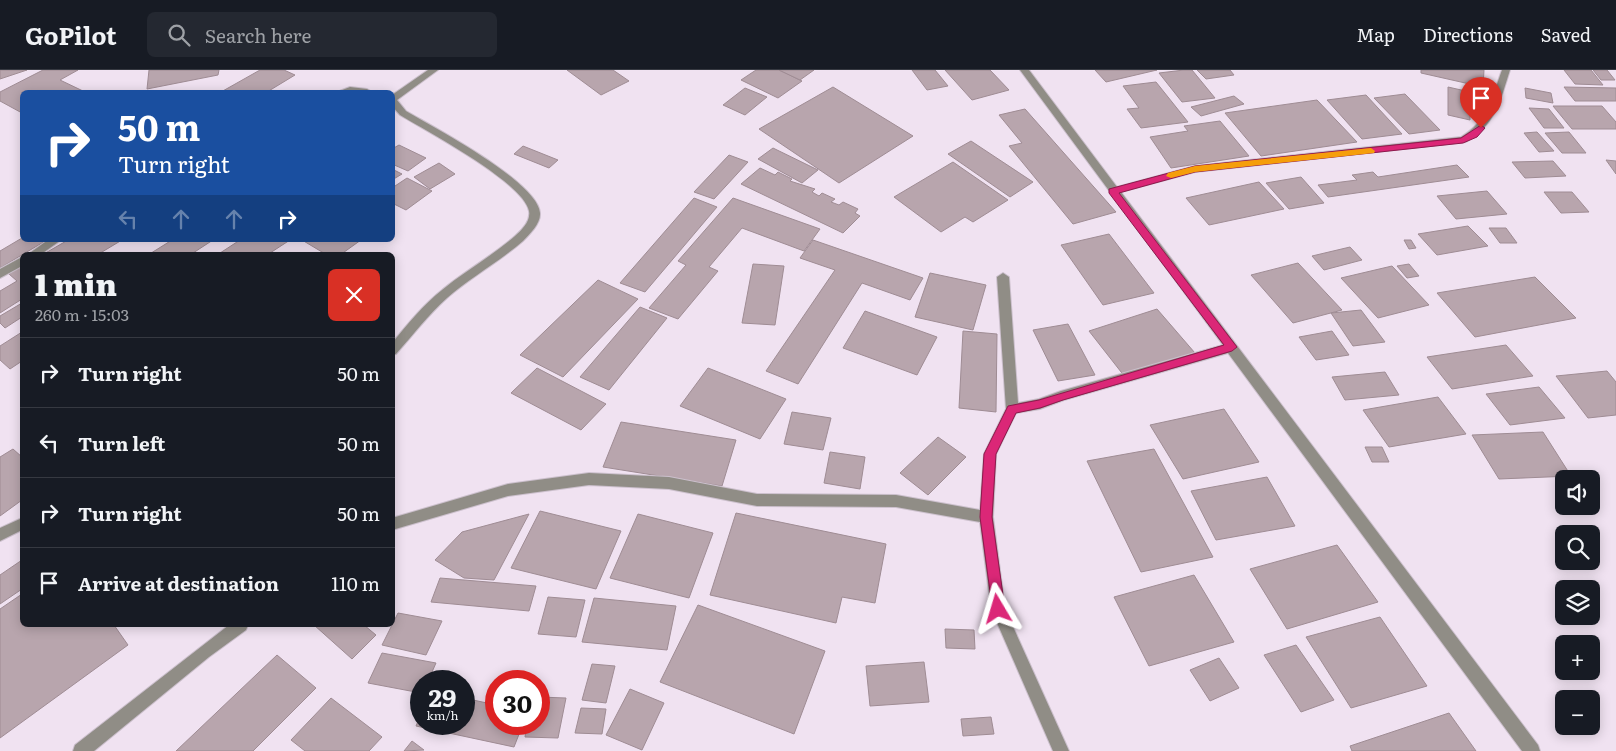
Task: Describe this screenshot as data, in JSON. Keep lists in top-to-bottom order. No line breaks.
{"page":{"header":"GoPilot","search":"Search here","nav":["Map","Directions","Saved"],"turn":["50 m","Turn right"],"heading":["1 min","260 m · 15:03"],"list":[{"name":"Turn right","value":"50 m"},{"name":"Turn left","value":"50 m"},{"name":"Turn right","value":"50 m"},{"name":"Arrive at destination","value":"110 m"}],"map_buttons":["+","−"],"speed":"29 km/h","limit":"30"}}
